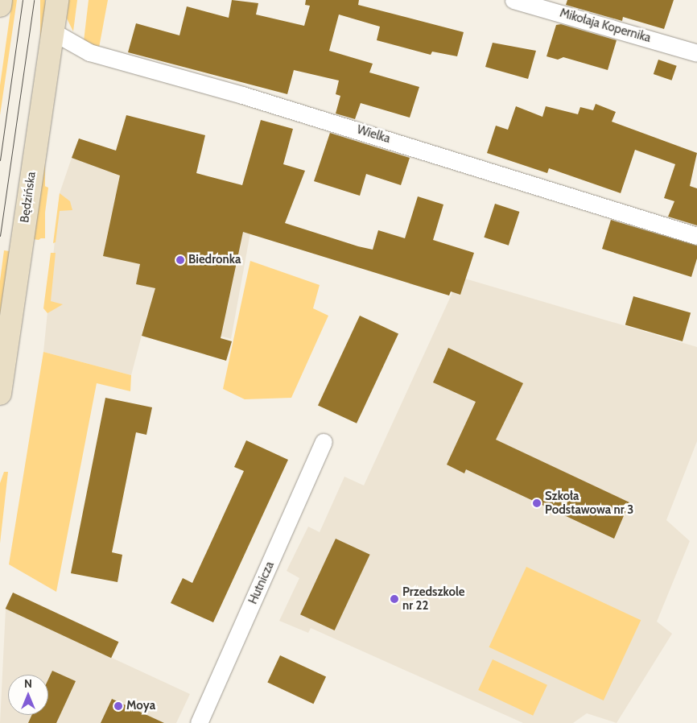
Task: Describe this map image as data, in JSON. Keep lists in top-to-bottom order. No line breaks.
{"streets":{"street":["Mikołaja Kopernika","Wielka","Będzińska","Hutnicza"]},"crossings":[["Wielka","Będzińska"]],"places":["Biedronka","Szkoła Podstawowa nr 3","Przedszkole nr 22","Moya"],"north":"top"}
